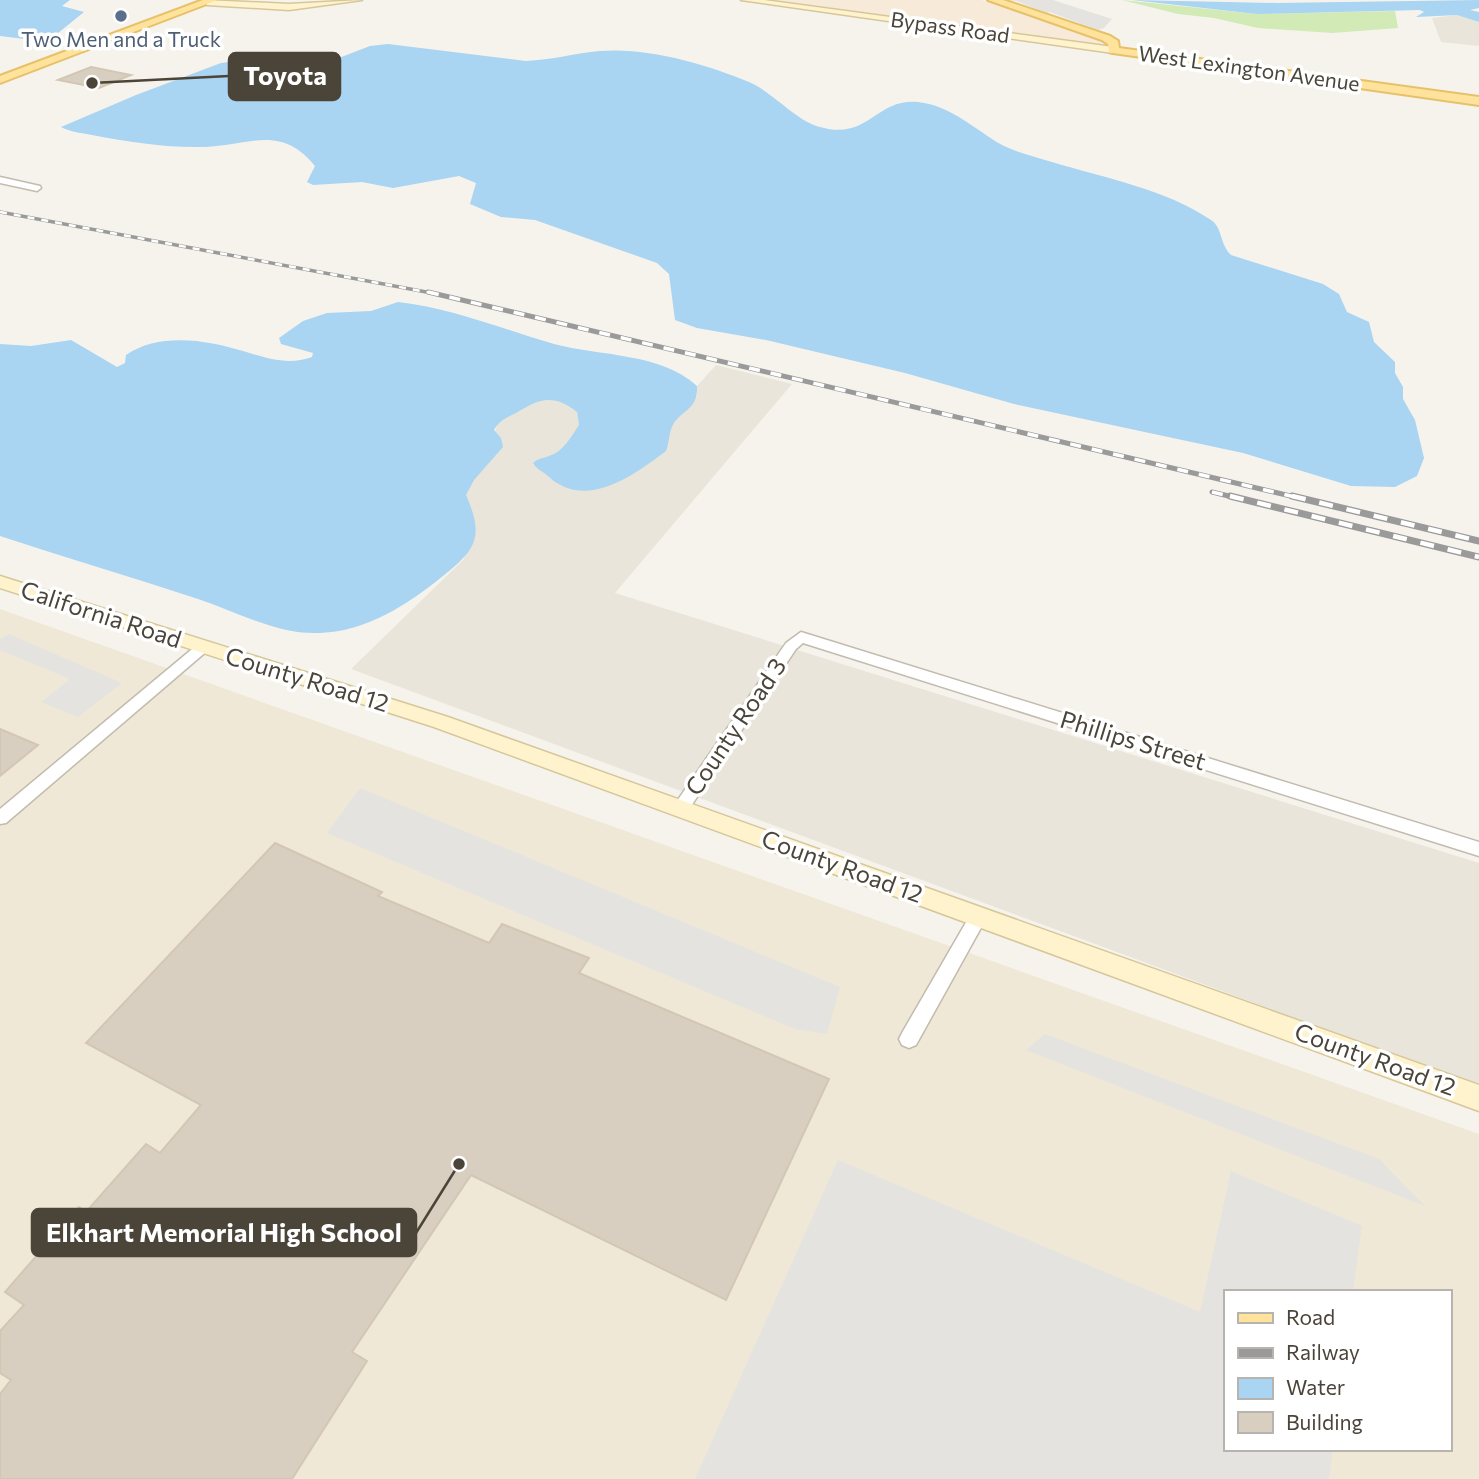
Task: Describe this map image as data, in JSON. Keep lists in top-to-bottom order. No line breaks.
{"streets":{"main road":["Bypass Road","West Lexington Avenue","California Road","County Road 12"],"street":["County Road 3","Phillips Street"]},"crossings":[["Bypass Road","West Lexington Avenue"],["California Road","County Road 12"],["County Road 12","County Road 3"],["County Road 3","Phillips Street"]],"places":["Two Men and a Truck","Toyota","Elkhart Memorial High School"],"legend":["Road","Railway","Water","Building"]}
